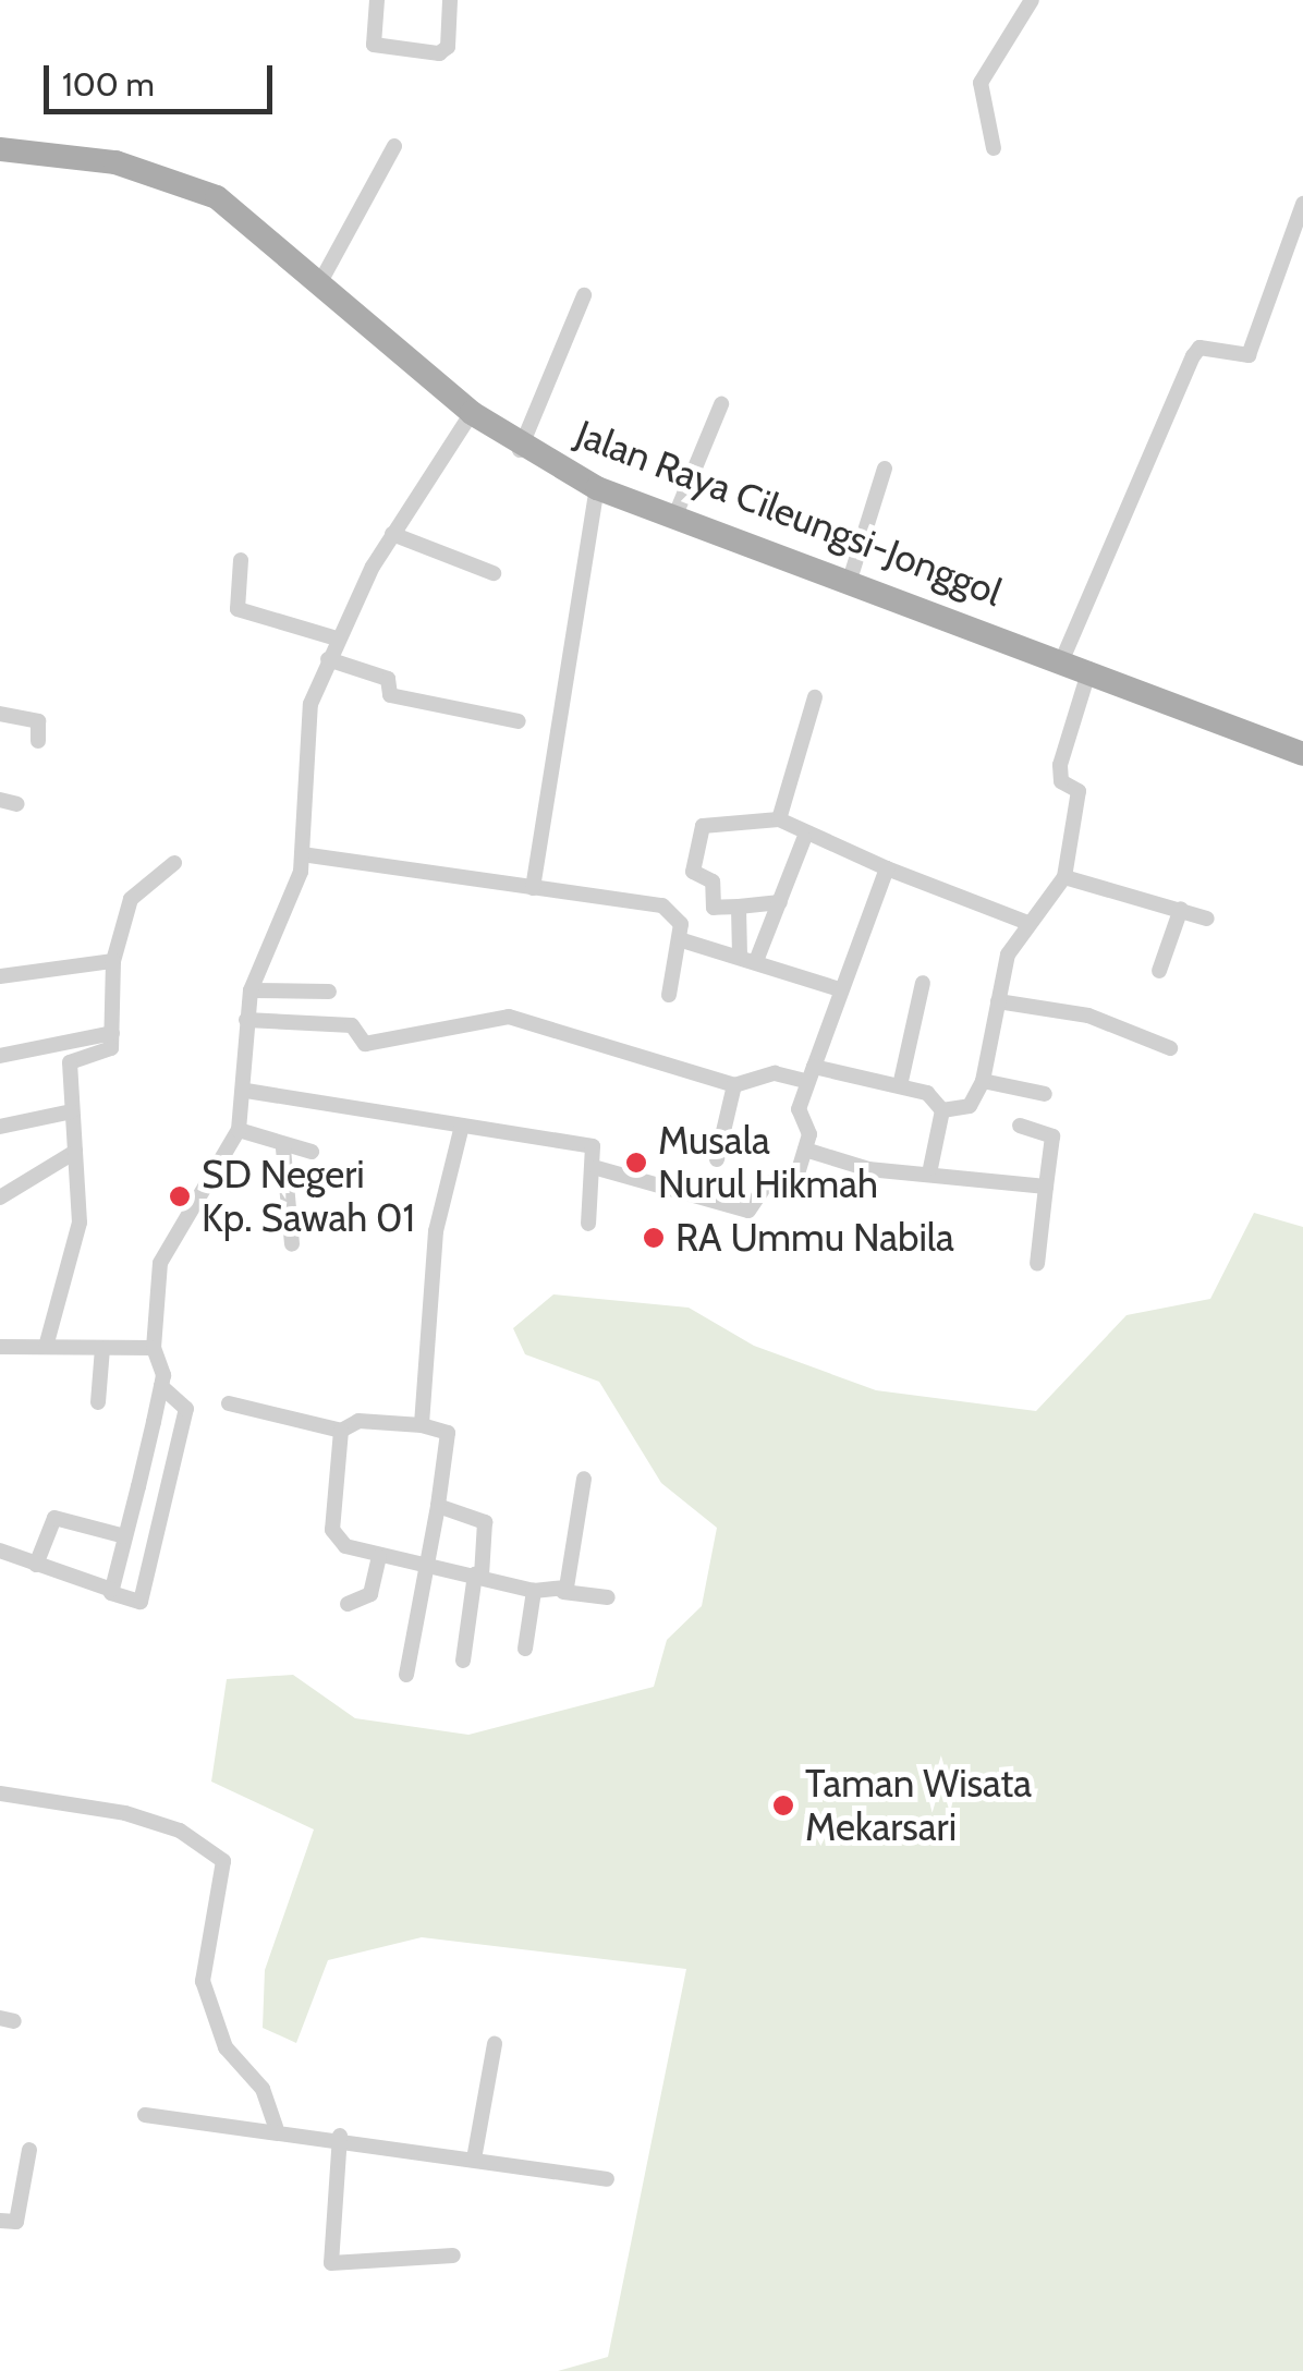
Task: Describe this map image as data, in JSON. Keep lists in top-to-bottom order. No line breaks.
{"streets":{"main road":["Jalan Raya Cileungsi-Jonggol"]},"places":["Musala Nurul Hikmah","SD Negeri Kp. Sawah 01","RA Ummu Nabila","Taman Wisata Mekarsari"],"scale_bar":"100 m"}
